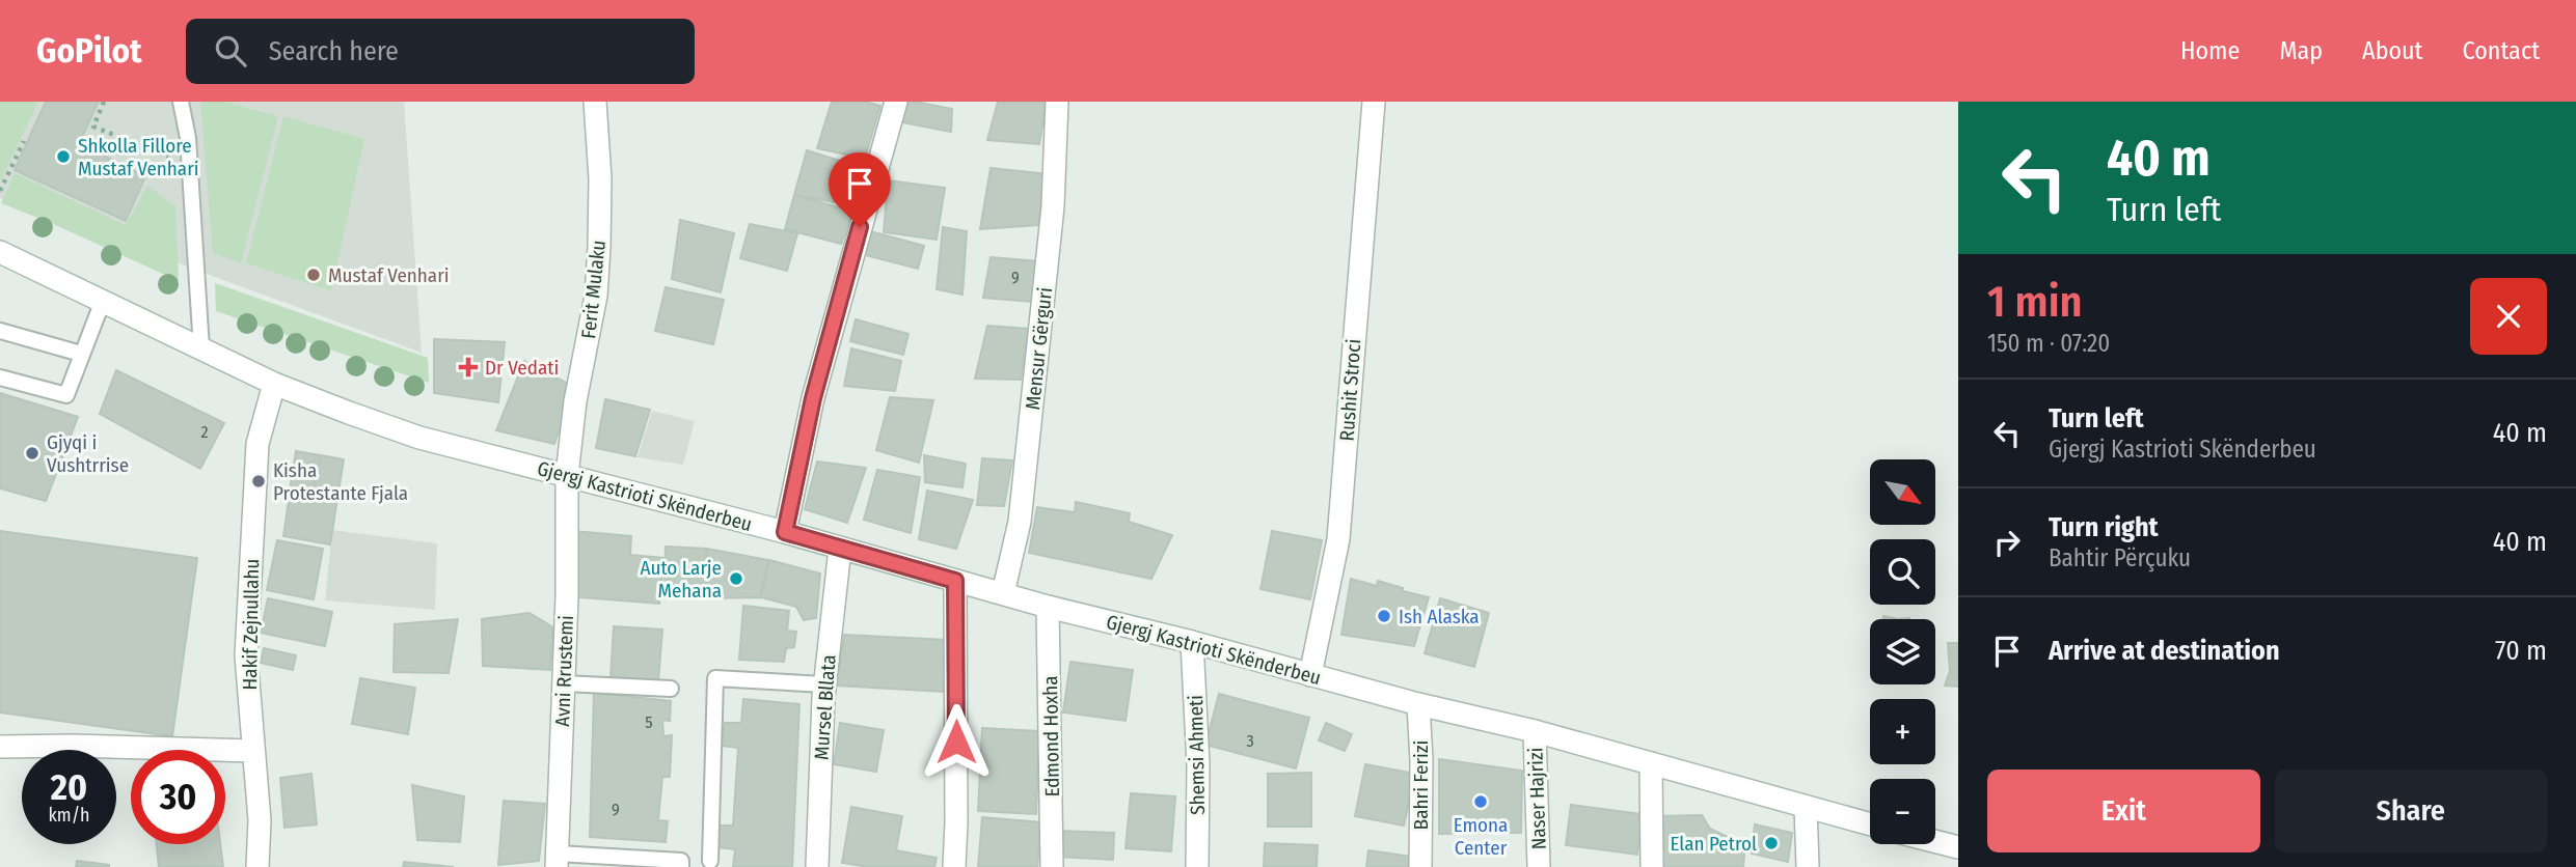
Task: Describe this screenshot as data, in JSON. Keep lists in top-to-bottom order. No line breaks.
{"streets":{"street":["Ferit Mulaku","Mensur Gërguri","Rushit Stroci","Gjergj Kastrioti Skënderbeu","Hakif Zejnullahu","Avni Rrustemi","Mursel Bllata","Edmond Hoxha","Shemsi Ahmeti","Bahri Ferizi","Naser Hajrizi"]},"crossings":[["Ferit Mulaku","Gjergj Kastrioti Skënderbeu"],["Ferit Mulaku","Avni Rrustemi"],["Mensur Gërguri","Gjergj Kastrioti Skënderbeu"],["Rushit Stroci","Gjergj Kastrioti Skënderbeu"],["Gjergj Kastrioti Skënderbeu","Hakif Zejnullahu"],["Gjergj Kastrioti Skënderbeu","Avni Rrustemi"],["Gjergj Kastrioti Skënderbeu","Mursel Bllata"],["Gjergj Kastrioti Skënderbeu","Edmond Hoxha"],["Gjergj Kastrioti Skënderbeu","Shemsi Ahmeti"],["Gjergj Kastrioti Skënderbeu","Bahri Ferizi"],["Gjergj Kastrioti Skënderbeu","Naser Hajrizi"]],"places":{"other":["Shkolla Fillore Mustaf Venhari","Mustaf Venhari","Gjyqi i Vushtrrise","Kisha Protestante Fjala","Auto Larje Mehana","Ish Alaska","Emona Center","Elan Petrol"],"health":["Dr Vedati"]},"house_numbers":["9","2","5","3","9"],"north":"bottom right","page":{"header":"GoPilot","search":"Search here","nav":["Home","Map","About","Contact"],"turn":["40 m","Turn left"],"heading":["1 min","150 m · 07:20"],"list":[{"name":"Turn left","note":"Gjergj Kastrioti Skënderbeu","value":"40 m"},{"name":"Turn right","note":"Bahtir Përçuku","value":"40 m"},{"name":"Arrive at destination","value":"70 m"}],"map_buttons":["+","−"],"speed":"20 km/h","limit":"30","buttons":["Exit","Share"]}}
